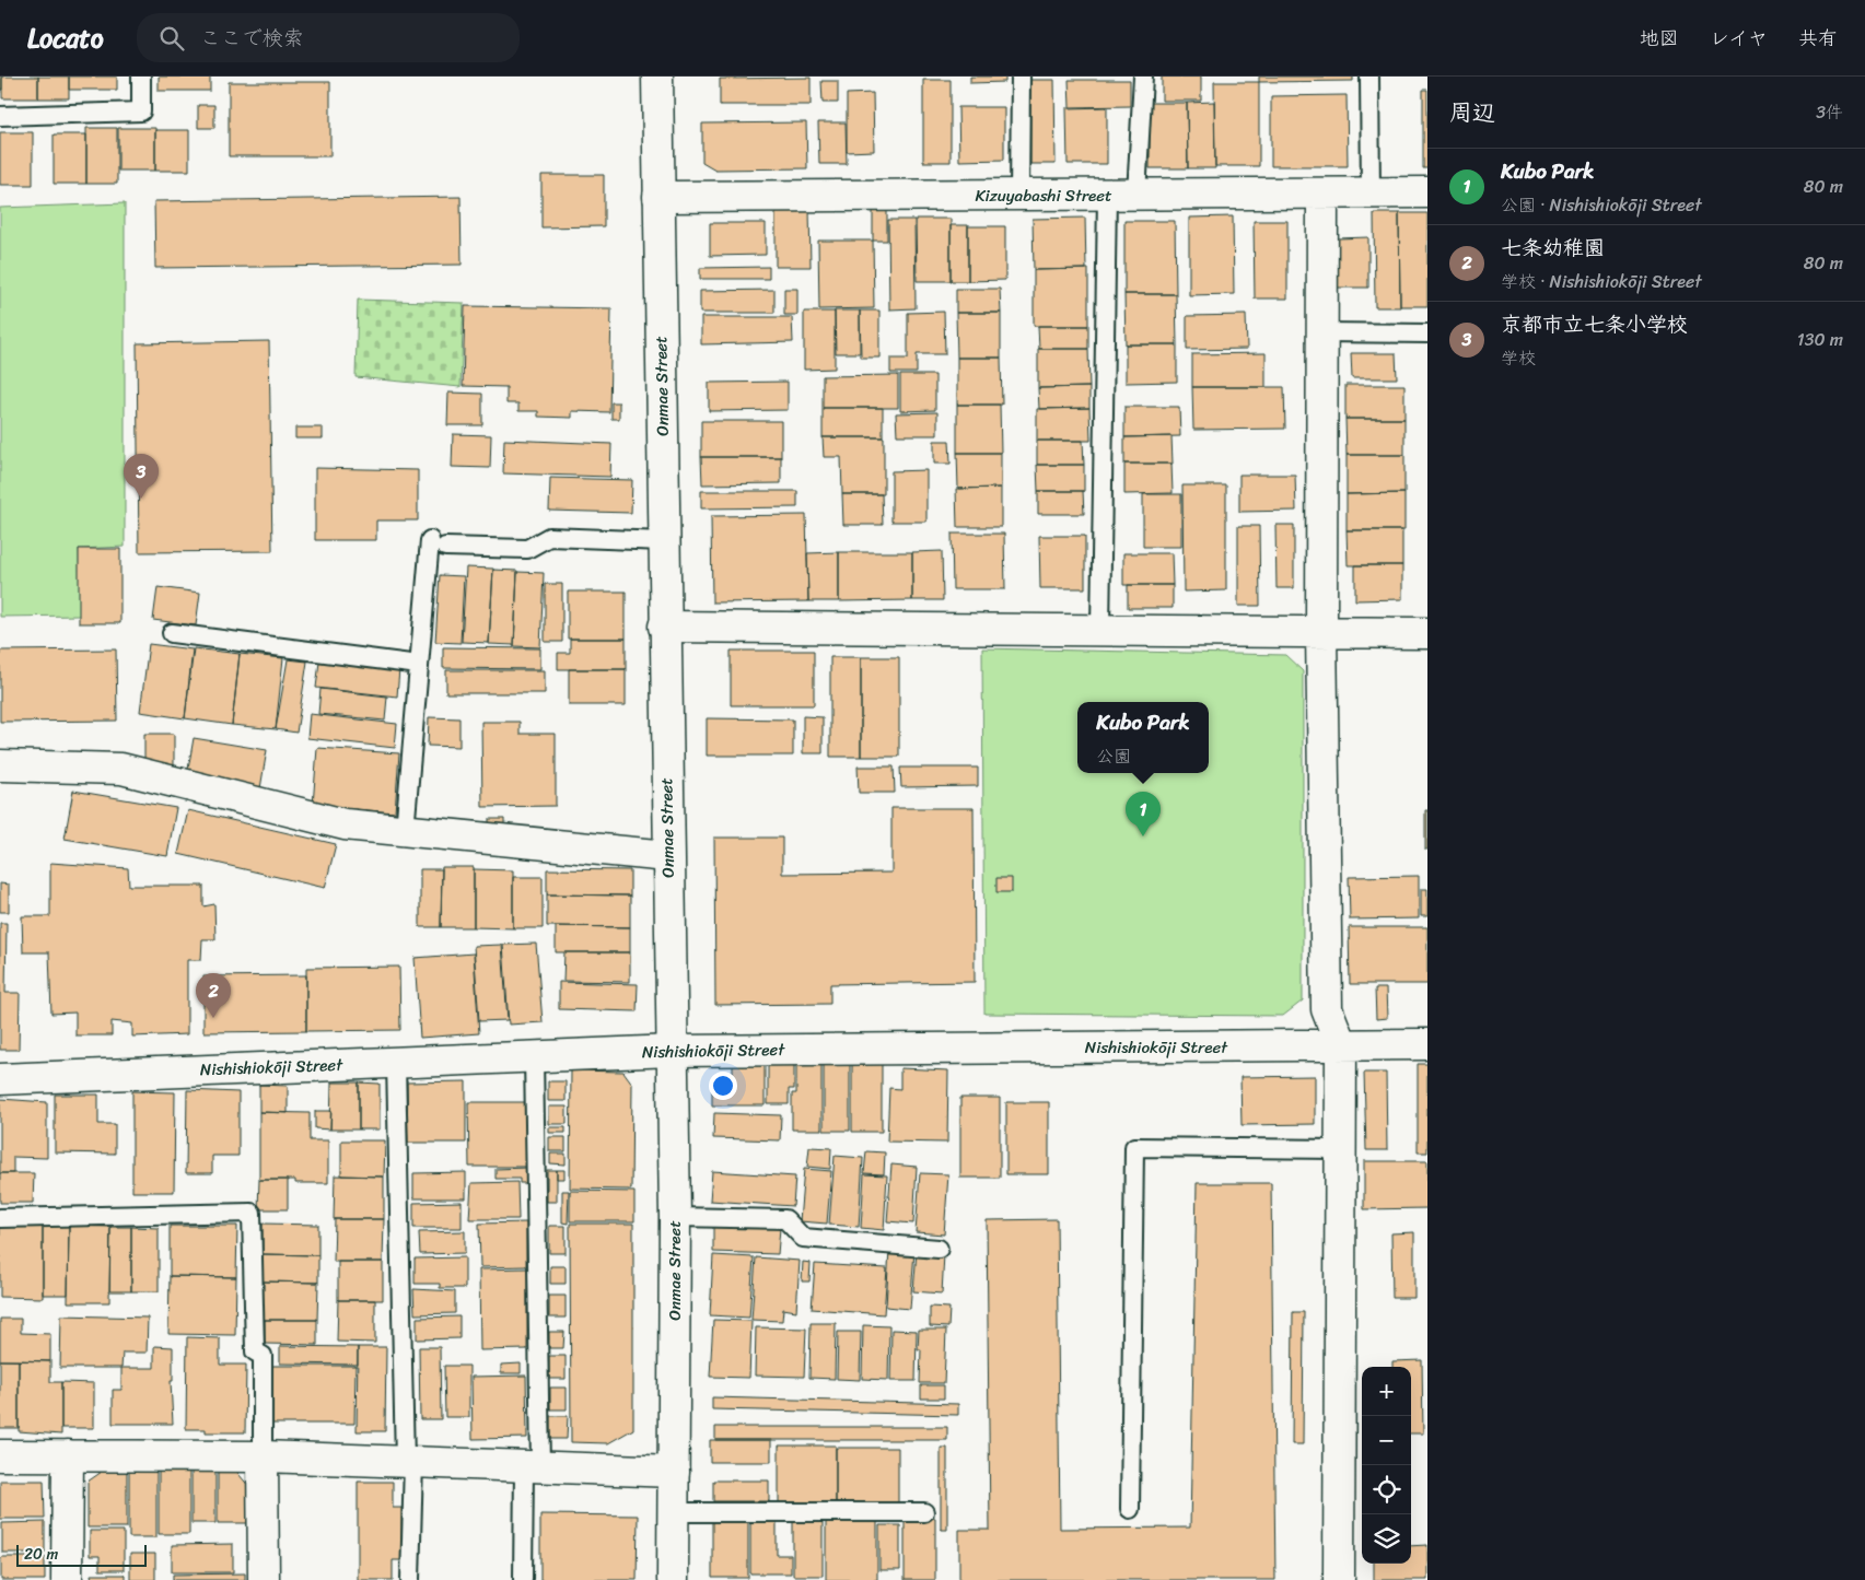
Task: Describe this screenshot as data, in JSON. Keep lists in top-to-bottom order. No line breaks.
{"streets":{"street":["Kizuyabashi Street","Onmae Street","Nishishiokōji Street"]},"crossings":[["Kizuyabashi Street","Onmae Street"],["Onmae Street","Nishishiokōji Street"]],"scale_bar":"20 m","page":{"header":"Locato","search":"ここで検索","nav":["地図","レイヤ","共有"],"heading":["周辺","3件"],"list":[{"mark":"1","name":"Kubo Park","note":"公園 · Nishishiokōji Street","value":"80 m"},{"mark":"2","name":"七条幼稚園","note":"学校 · Nishishiokōji Street","value":"80 m"},{"mark":"3","name":"京都市立七条小学校","note":"学校","value":"130 m"}],"pins":["3","1","2"],"popup":["Kubo Park","公園"],"map_buttons":["+","−"],"scale":"20 m"}}
